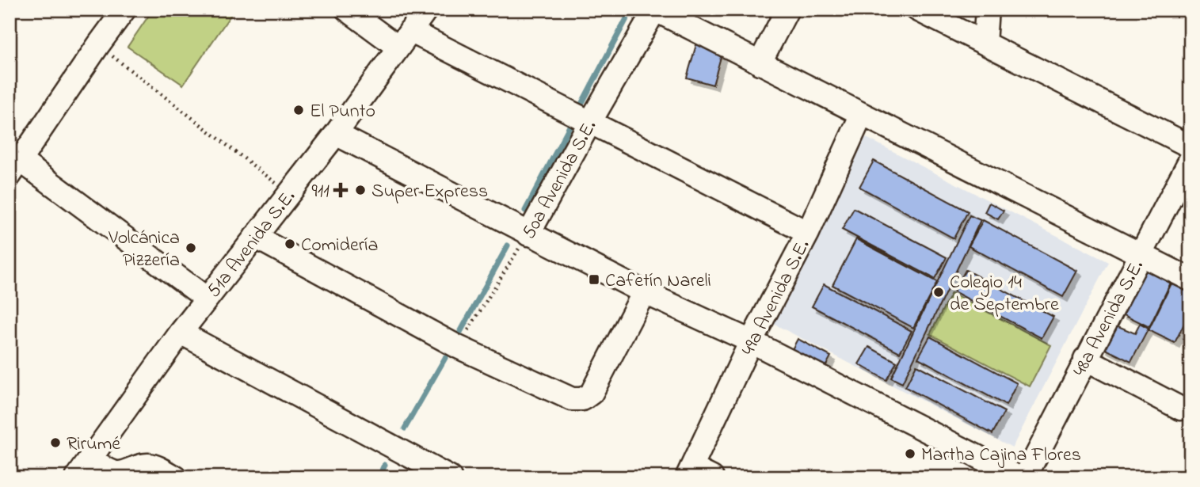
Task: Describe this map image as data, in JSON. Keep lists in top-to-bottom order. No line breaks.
{"streets":{"street":["50a Avenida S.E.","51a Avenida S.E.","49a Avenida S.E.","48a Avenida S.E."]},"places":{"other":["El Punto","Super Express","Comidería","Volcánica Pizzería","Colegio 14 de Septembre","Rirumé","Martha Cajina Flores"],"health":["911"],"transit":["Cafetín Nareli"]}}
